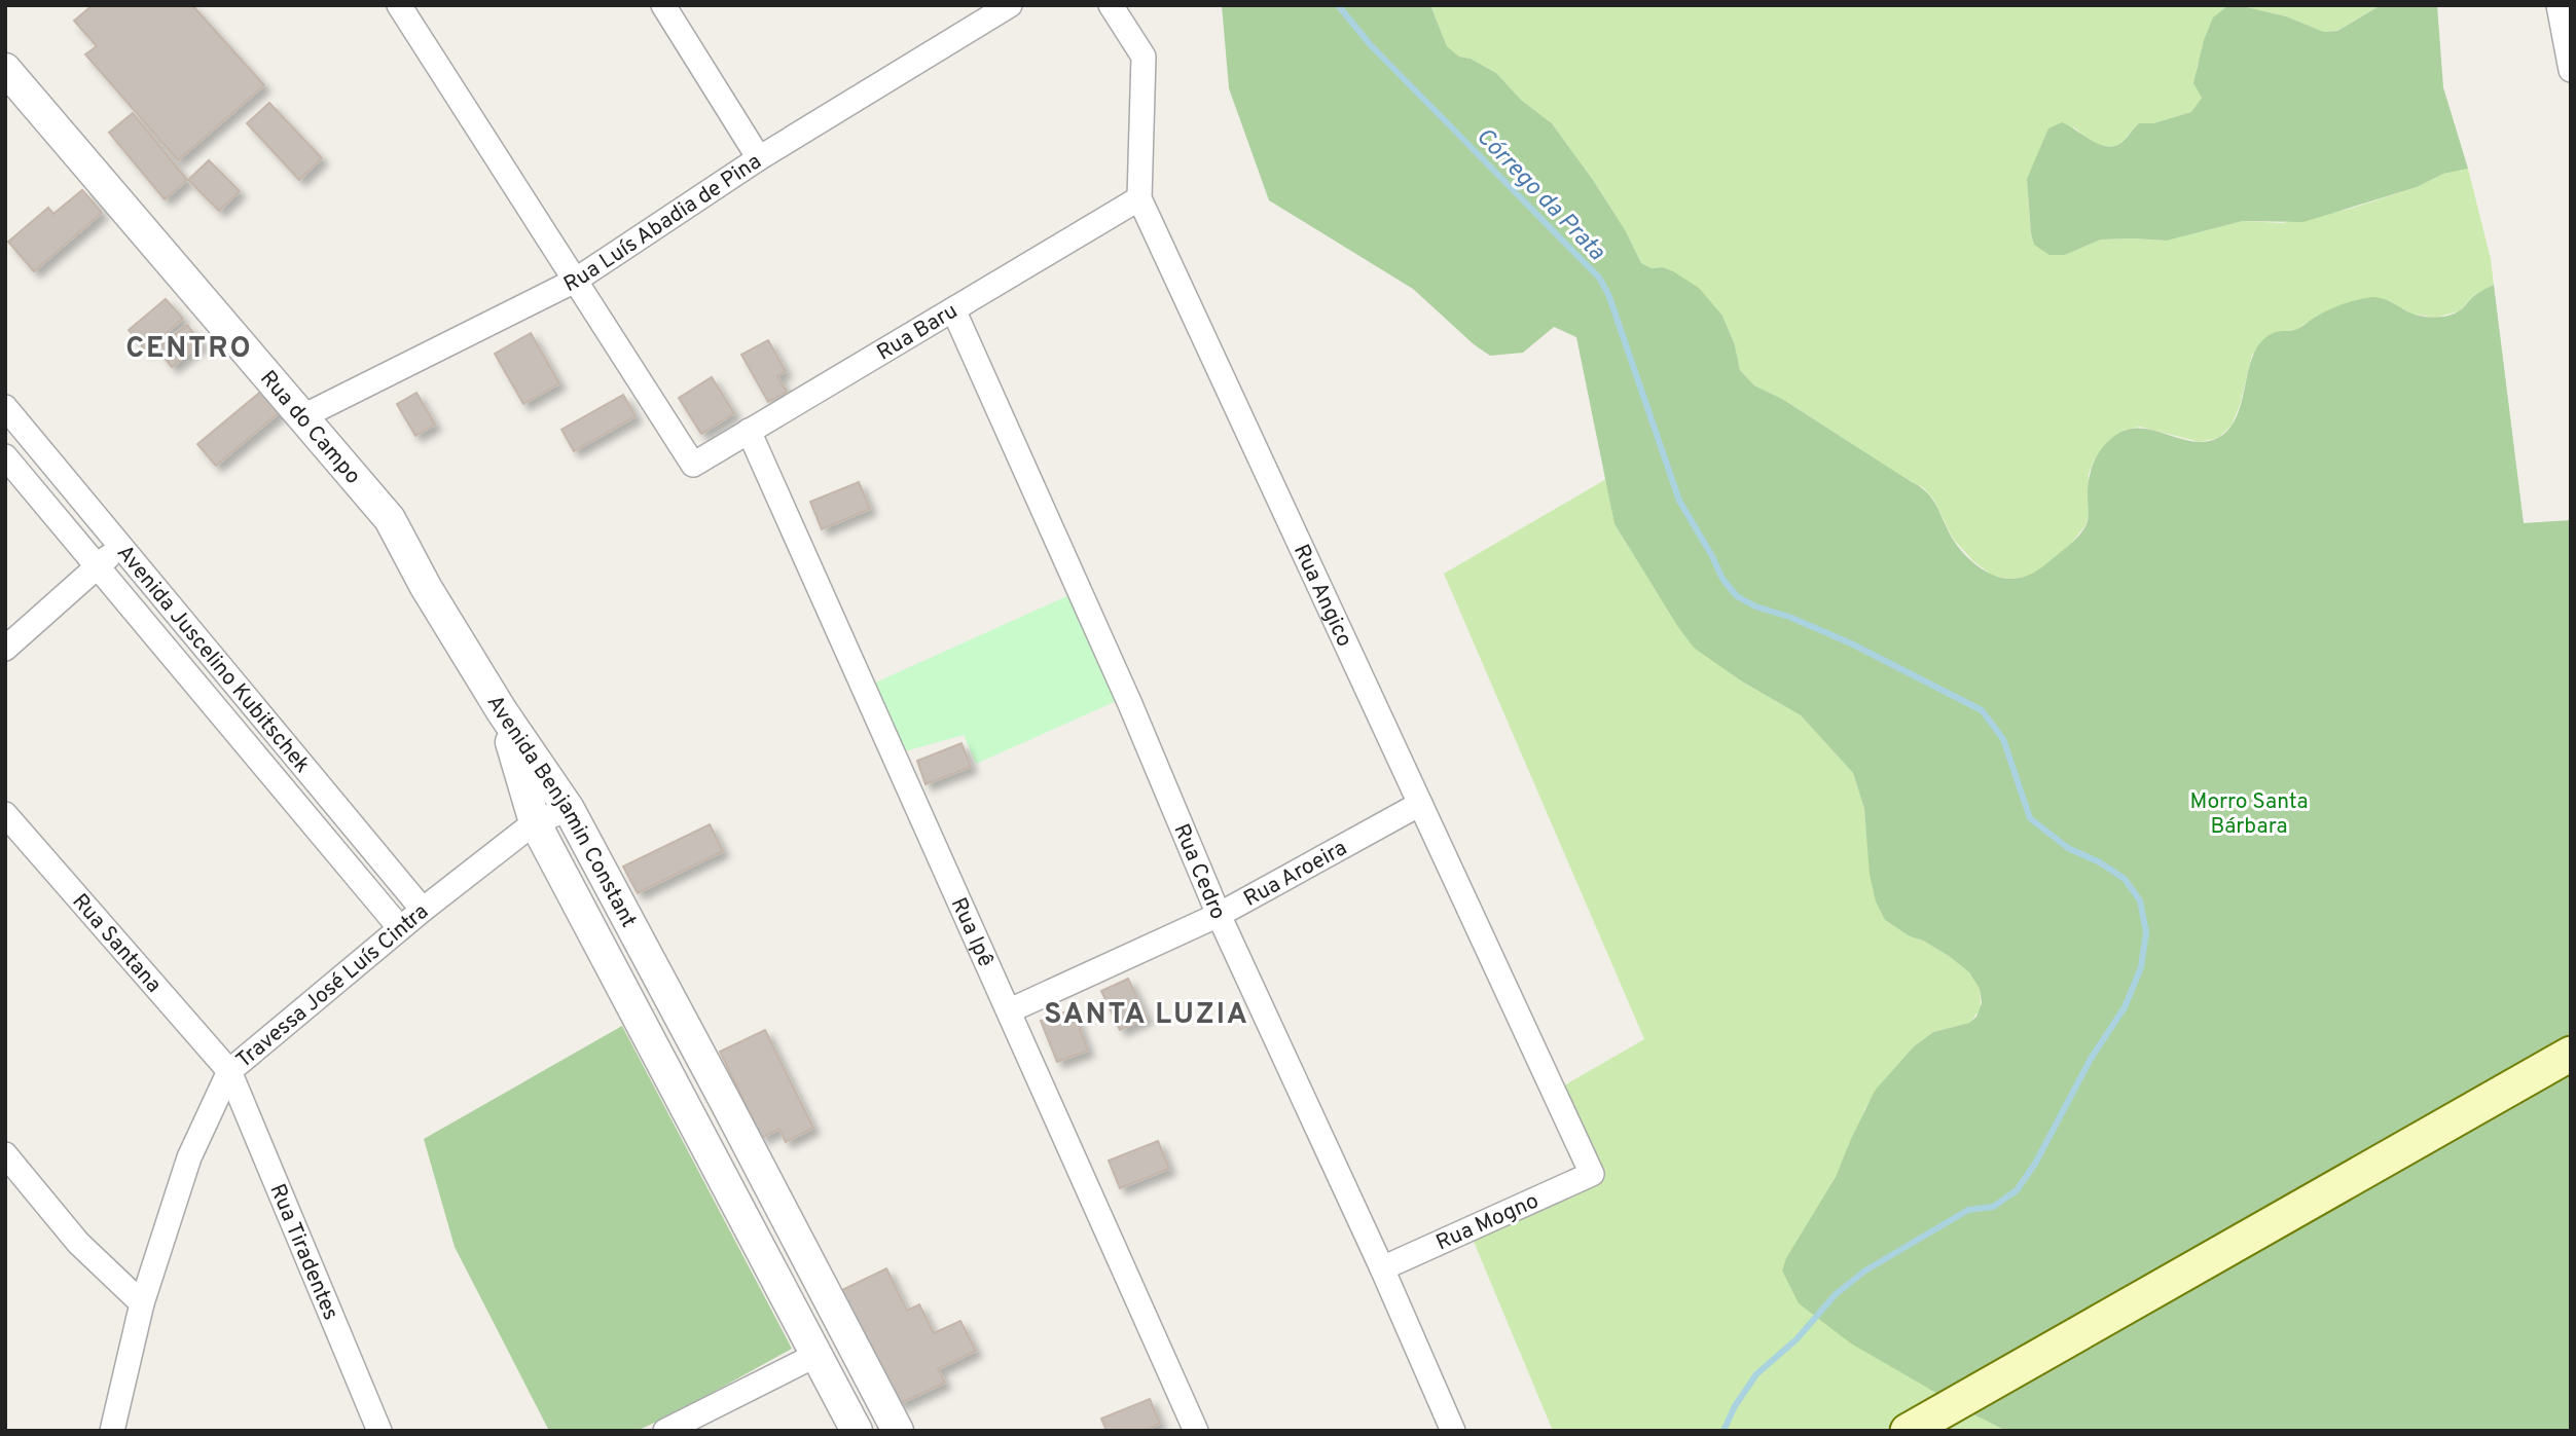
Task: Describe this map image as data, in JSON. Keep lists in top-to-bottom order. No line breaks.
{"streets":{"street":["Rua Luís Abadia de Pina","Rua Baru","Rua do Campo","Rua Angico","Avenida Juscelino Kubitschek","Avenida Benjamin Constant","Rua Cedro","Rua Aroeira","Rua Ipê","Rua Santana","Travessa José Luís Cintra","Rua Mogno","Rua Tiradentes"]},"crossings":[["Rua Luís Abadia de Pina","Rua Baru"],["Rua Luís Abadia de Pina","Rua do Campo"],["Rua Baru","Rua Angico"],["Rua Baru","Rua Cedro"],["Rua Baru","Rua Ipê"],["Rua do Campo","Avenida Benjamin Constant"],["Rua Angico","Rua Aroeira"],["Rua Angico","Rua Mogno"],["Avenida Juscelino Kubitschek","Travessa José Luís Cintra"],["Avenida Benjamin Constant","Travessa José Luís Cintra"],["Rua Cedro","Rua Aroeira"],["Rua Cedro","Rua Mogno"],["Rua Aroeira","Rua Ipê"],["Rua Santana","Travessa José Luís Cintra"],["Rua Santana","Rua Tiradentes"],["Travessa José Luís Cintra","Rua Tiradentes"]],"districts":["CENTRO","SANTA LUZIA"],"water":["Córrego da Prata"],"parks":["Morro Santa Bárbara"]}
